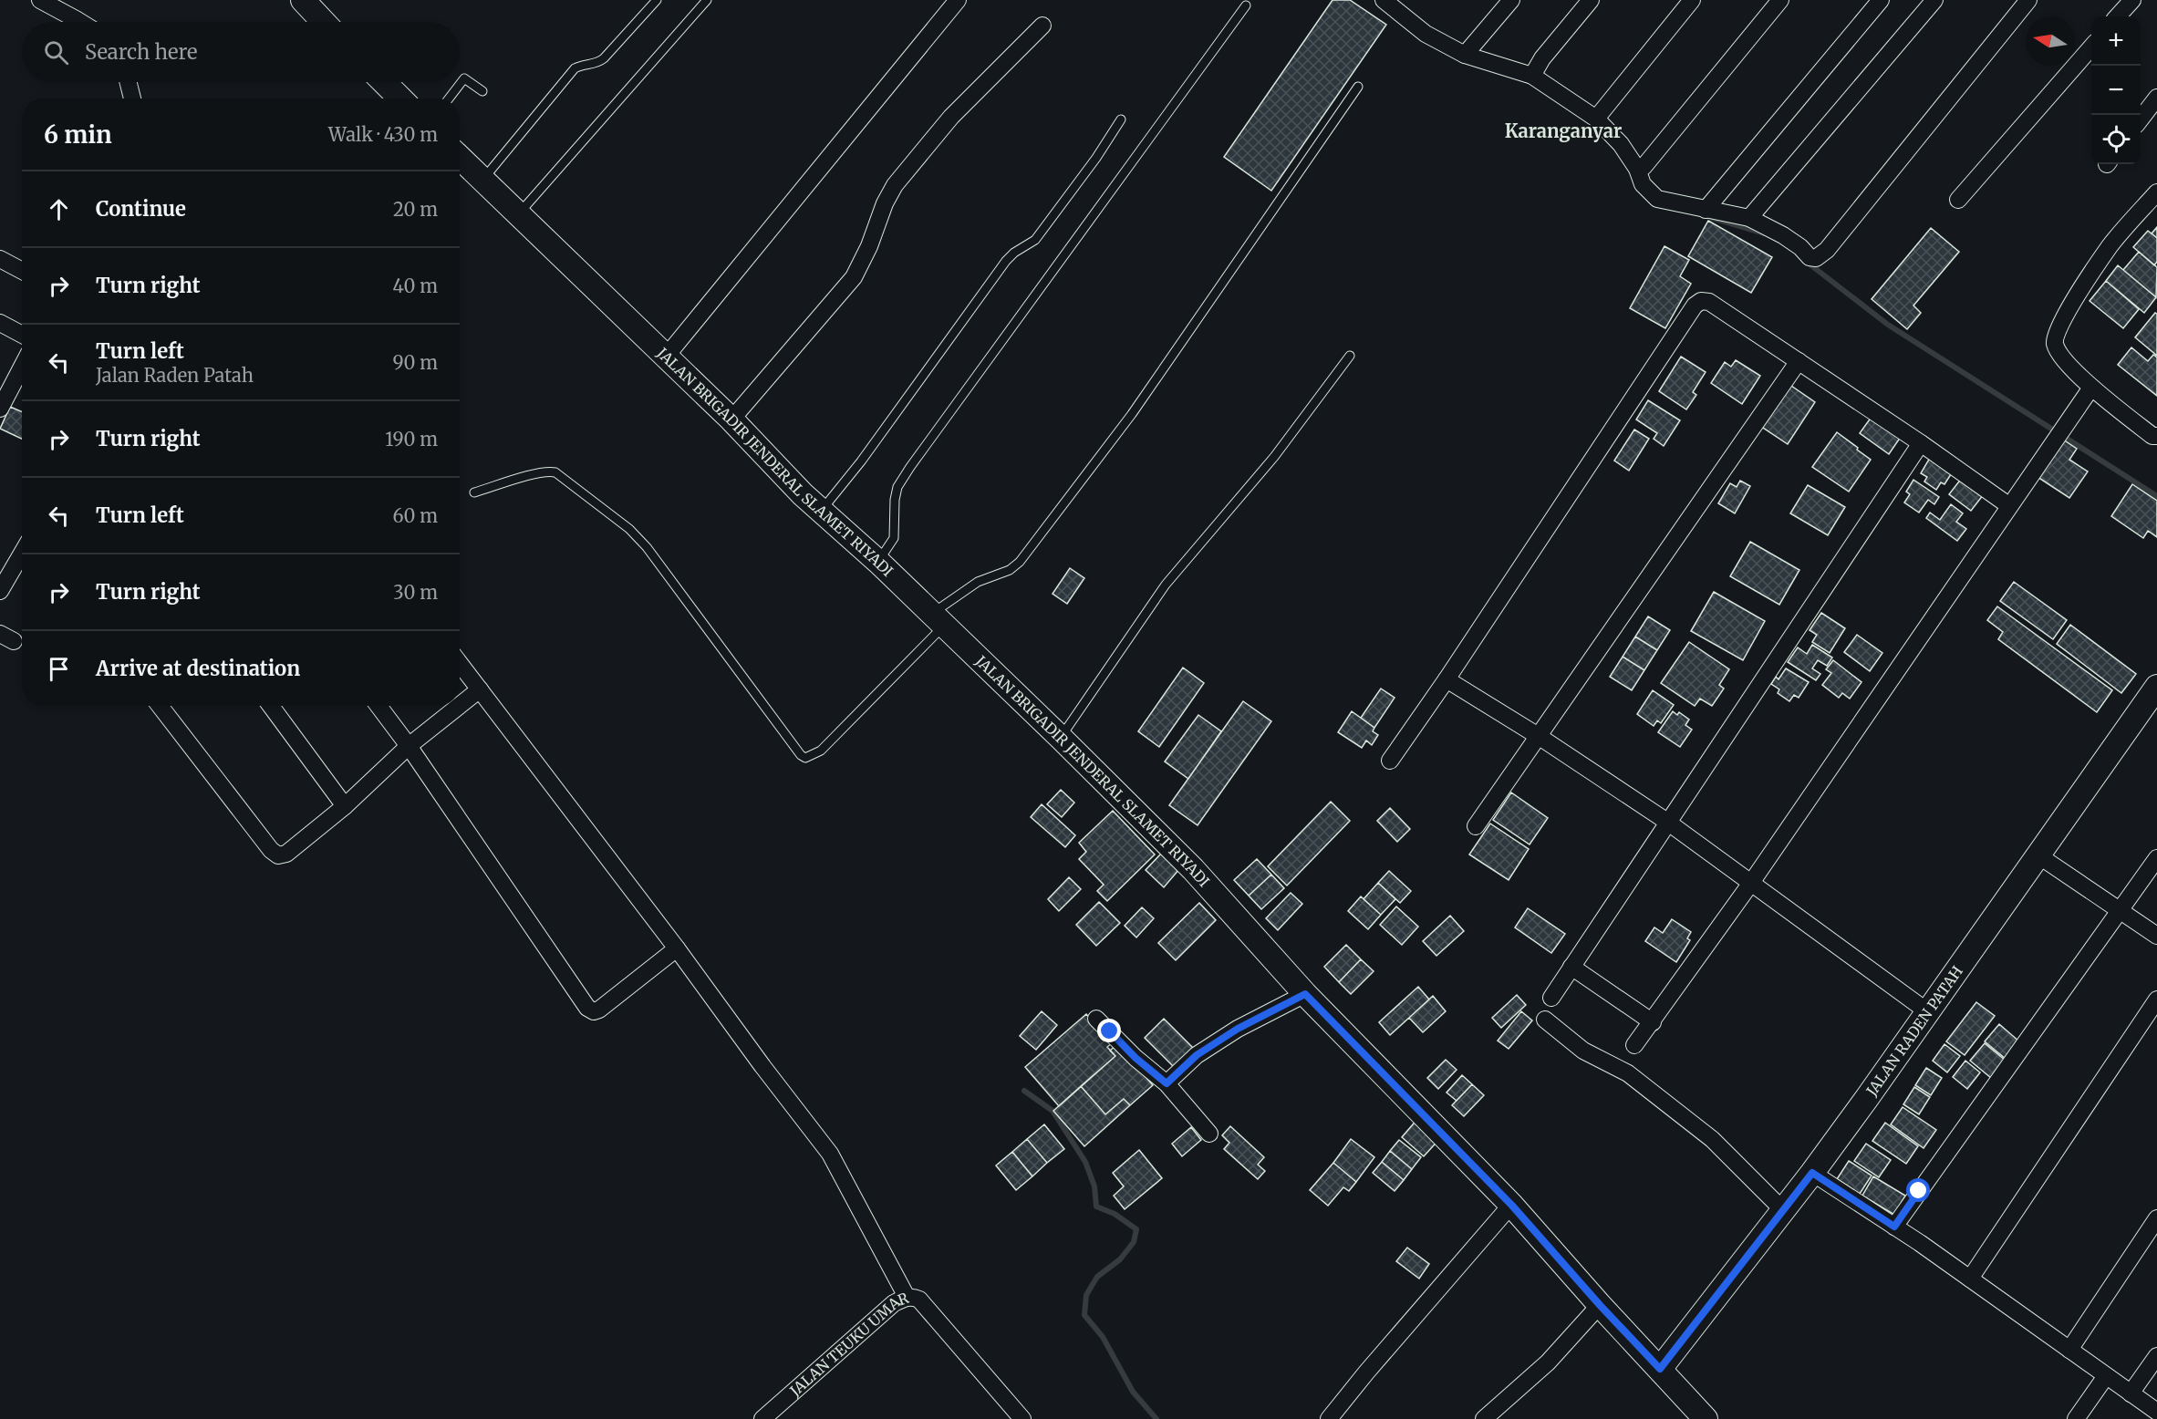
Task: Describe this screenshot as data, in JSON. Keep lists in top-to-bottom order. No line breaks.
{"streets":{"main road":["JALAN BRIGADIR JENDERAL SLAMET RIYADI","JALAN RADEN PATAH"],"street":["JALAN TEUKU UMAR"]},"crossings":[["JALAN BRIGADIR JENDERAL SLAMET RIYADI","JALAN RADEN PATAH"]],"districts":["Karanganyar"],"north":"left","page":{"map_buttons":["+","−"],"search":"Search here","heading":["6 min","Walk · 430 m"],"list":[["Continue","20 m"],["Turn right","40 m"],["Turn left","Jalan Raden Patah","90 m"],["Turn right","190 m"],["Turn left","60 m"],["Turn right","30 m"],"Arrive at destination"]}}
